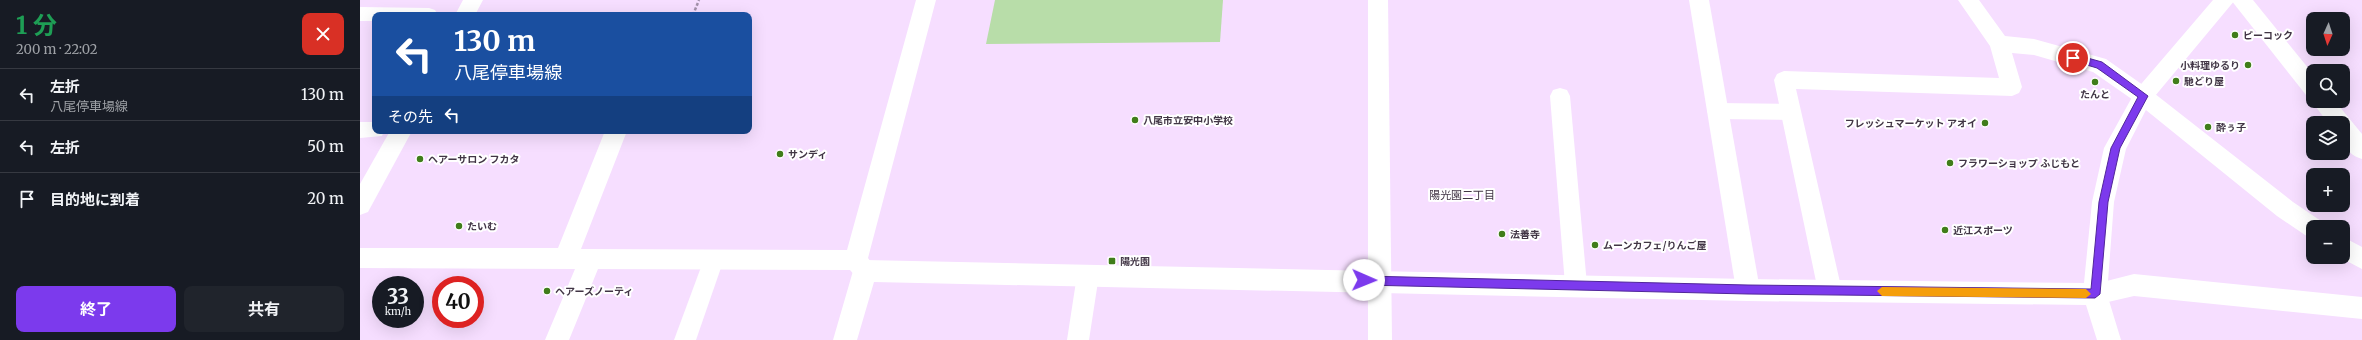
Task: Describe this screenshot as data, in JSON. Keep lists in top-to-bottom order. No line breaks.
{"districts":["陽光園二丁目"],"places":{"other":["ピーコック","小料理ゆるり","馳どり屋","たんと","八尾市立安中小学校","フレッシュマーケット アオイ","酔ぅ子","サンディ","ヘアーサロン フカタ","フラワーショップ ふじもと","たいむ","近江スポーツ","法善寺","ムーンカフェ/りんご屋","ヘアーズノーティ"],"transit":["陽光園"]},"north":"bottom","page":{"heading":["1 分","200 m · 22:02"],"map_buttons":["+","−"],"turn":["130 m","八尾停車場線"],"list":[{"name":"左折","note":"八尾停車場線","value":"130 m"},{"name":"左折","value":"50 m"},{"name":"目的地に到着","value":"20 m"}],"then":"その先","speed":"33 km/h","limit":"40","buttons":["終了","共有"]}}
